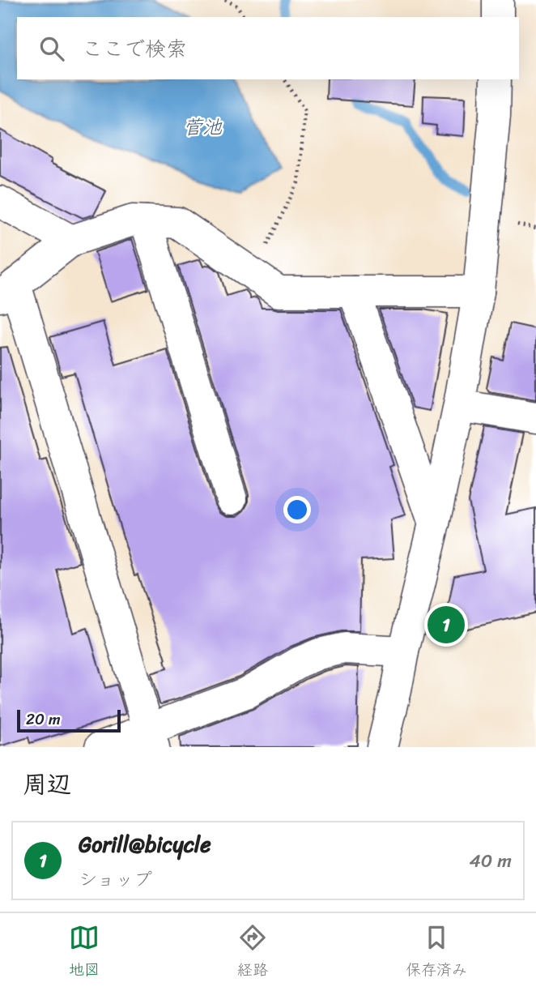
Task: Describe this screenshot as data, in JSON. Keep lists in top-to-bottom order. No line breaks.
{"water":["菅池"],"scale_bar":"20 m","page":{"search":"ここで検索","pins":"1","scale":"20 m","heading":"周辺","list":[{"mark":"1","name":"Gorill@bicycle","note":"ショップ","value":"40 m"}],"nav":["地図","経路","保存済み"]}}
